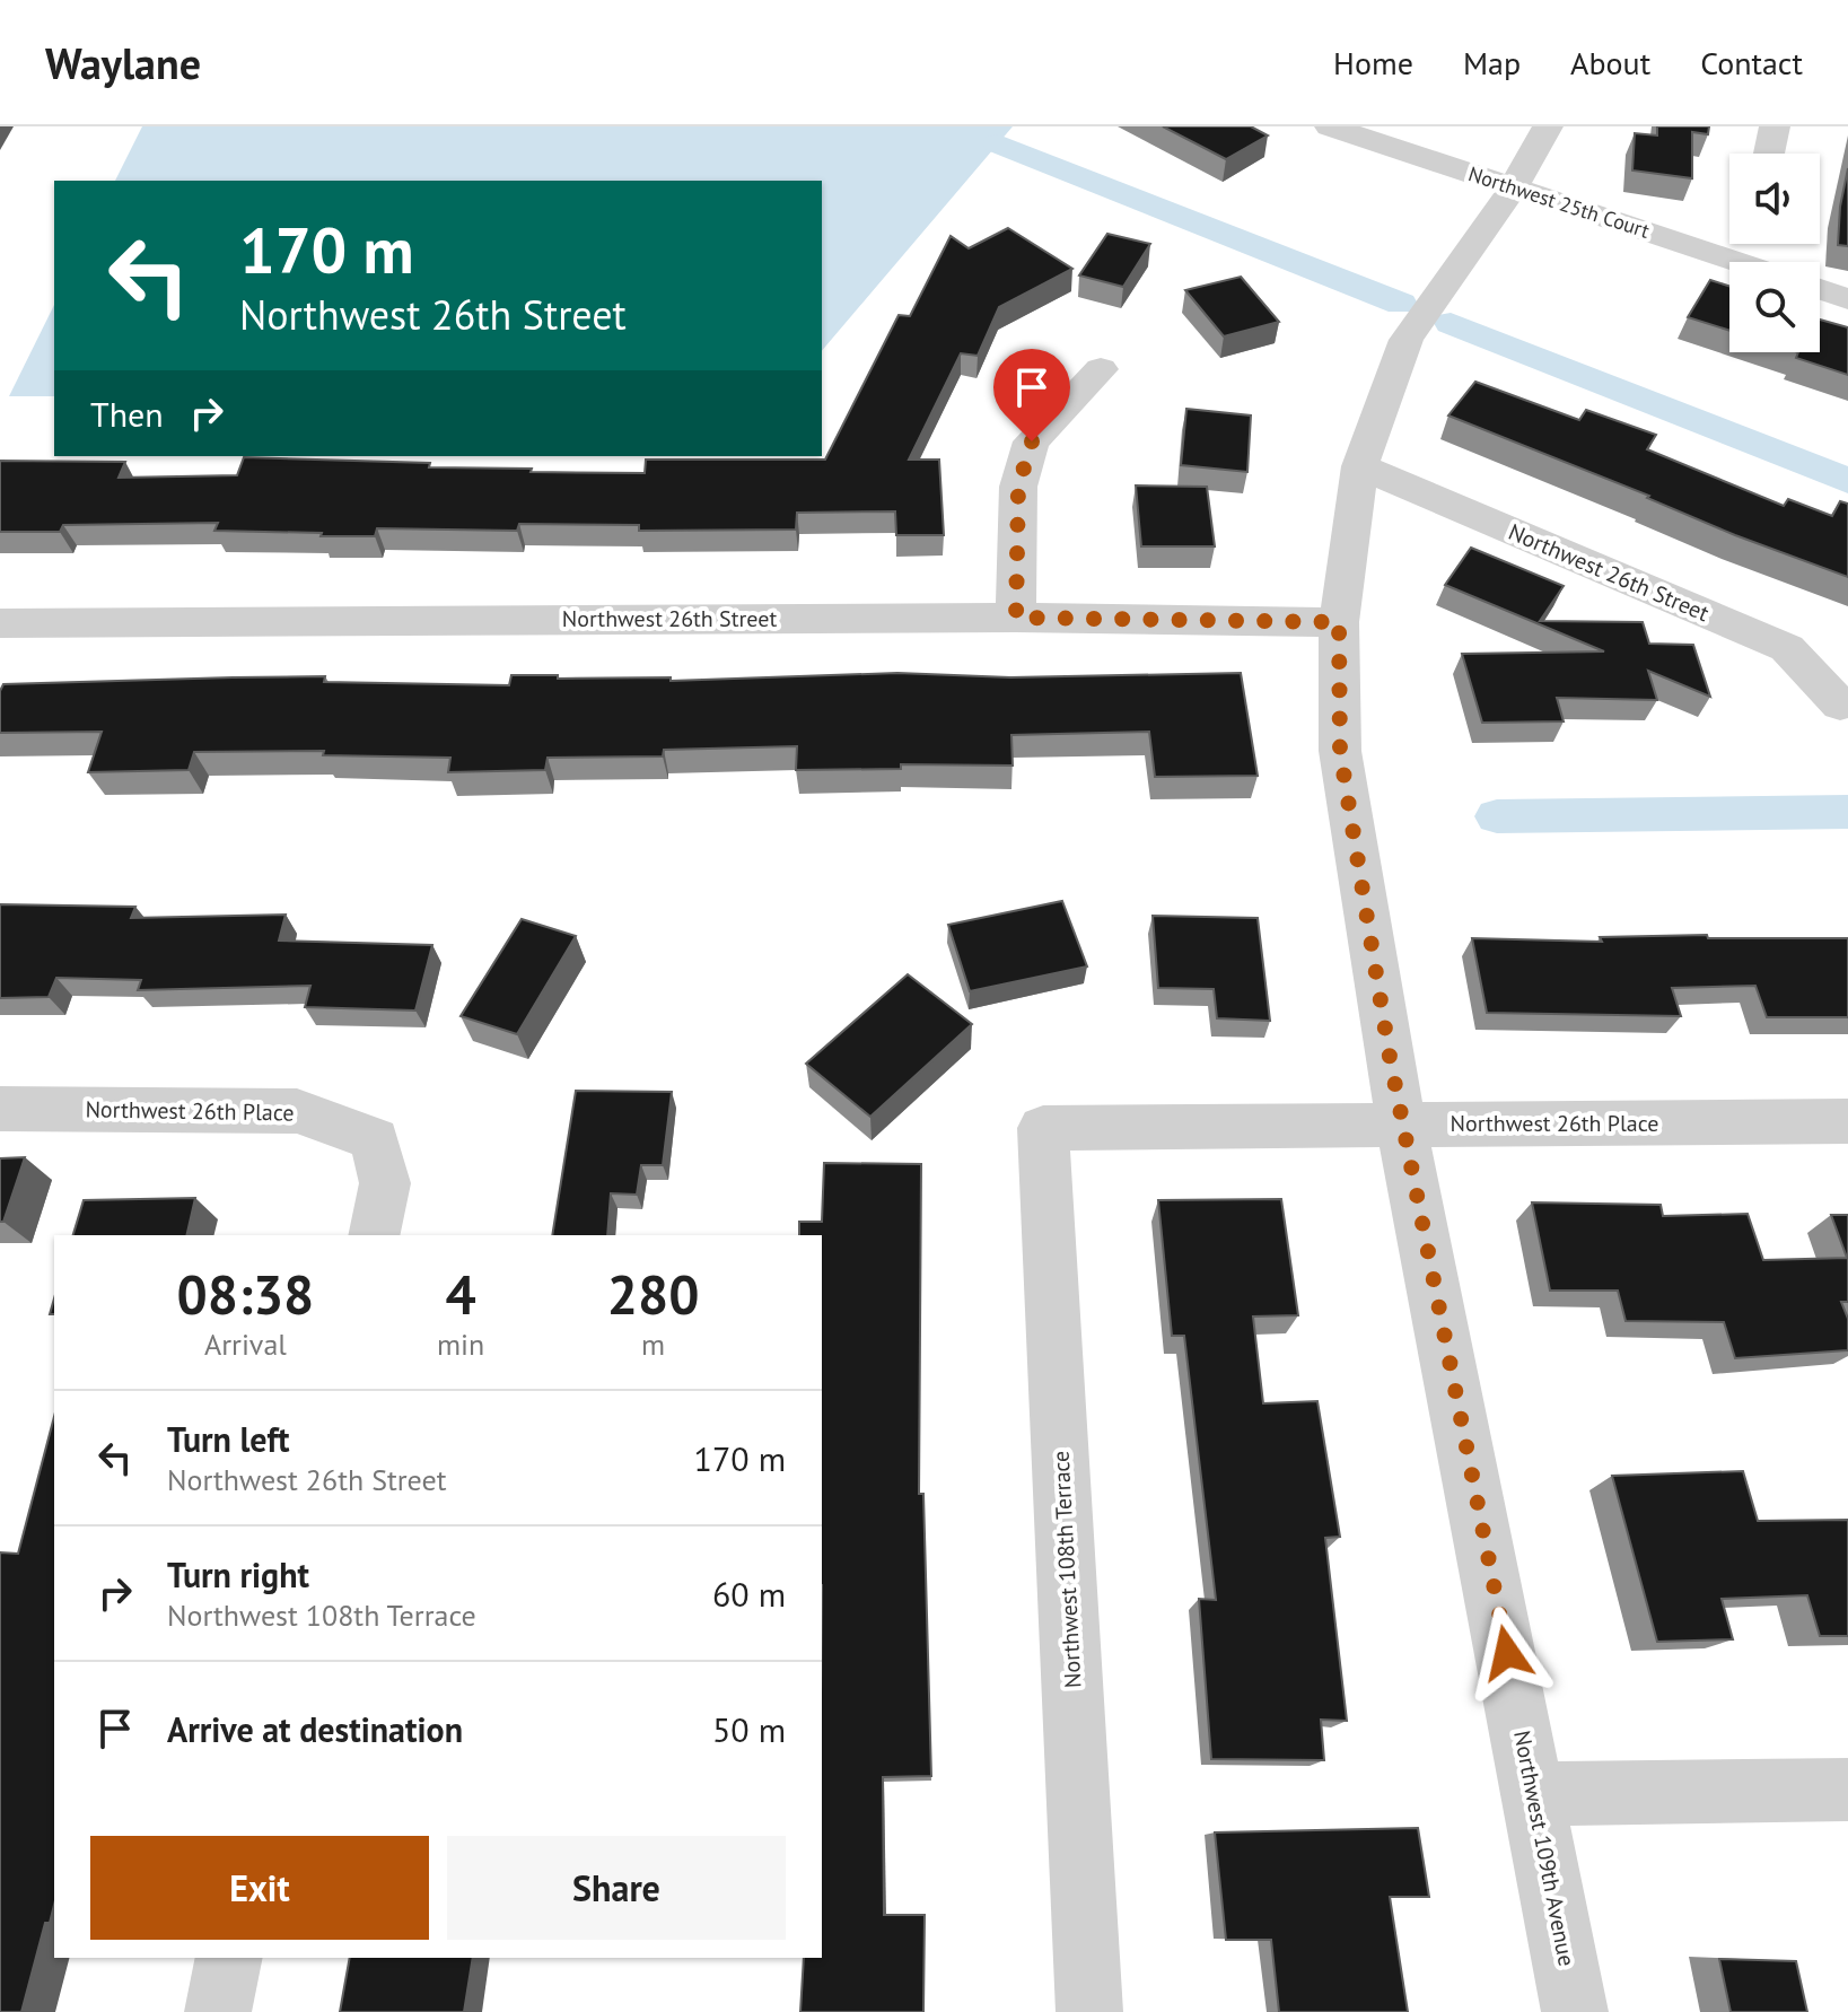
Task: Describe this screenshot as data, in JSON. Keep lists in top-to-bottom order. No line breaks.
{"streets":{"street":["Northwest 25th Court","Northwest 26th Street","Northwest 26th Place","Northwest 108th Terrace","Northwest 109th Avenue"]},"crossings":[["Northwest 25th Court","Northwest 109th Avenue"],["Northwest 26th Street","Northwest 109th Avenue"],["Northwest 26th Place","Northwest 108th Terrace"],["Northwest 26th Place","Northwest 109th Avenue"]],"page":{"header":"Waylane","nav":["Home","Map","About","Contact"],"turn":["170 m","Northwest 26th Street"],"then":"Then","eta":["08:38","Arrival","4","min","280","m"],"list":[{"name":"Turn left","note":"Northwest 26th Street","value":"170 m"},{"name":"Turn right","note":"Northwest 108th Terrace","value":"60 m"},{"name":"Arrive at destination","value":"50 m"}],"buttons":["Exit","Share"]}}
